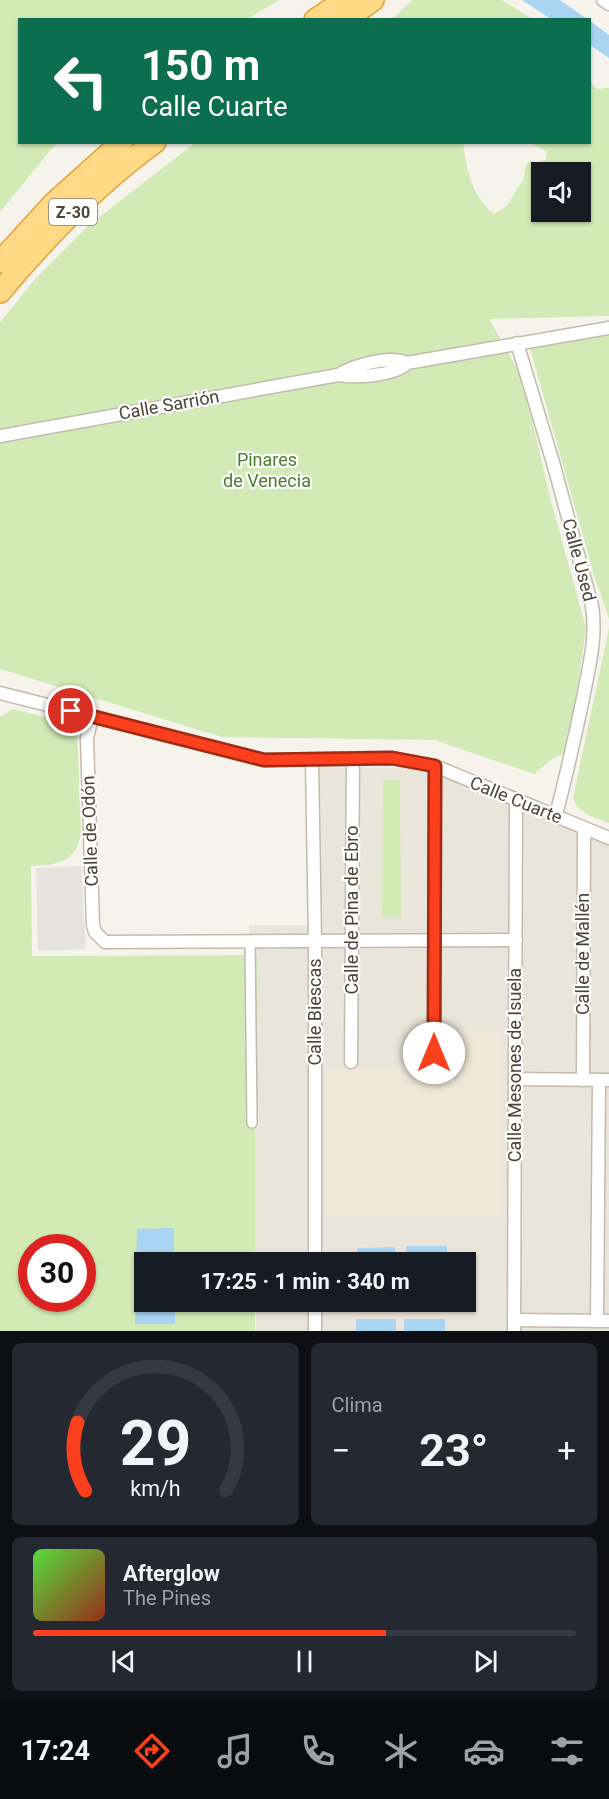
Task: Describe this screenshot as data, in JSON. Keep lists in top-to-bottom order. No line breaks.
{"streets":{"highway":["Z-30"],"street":["Calle Sarrión","Calle Used","Calle Cuarte","Calle de Odón","Calle de Pina de Ebro","Calle de Mallén","Calle Biescas","Calle Mesones de Isuela"]},"crossings":[["Calle Sarrión","Calle Used"],["Calle Used","Calle Cuarte"],["Calle Cuarte","Calle de Odón"],["Calle Cuarte","Calle de Pina de Ebro"],["Calle Cuarte","Calle de Mallén"],["Calle Cuarte","Calle Biescas"],["Calle Cuarte","Calle Mesones de Isuela"]],"parks":["Pinares de Venecia"],"page":{"turn":["150 m","Calle Cuarte"],"limit":"30","trip":"17:25 · 1 min · 340 m","tile":"Clima","heat":["−","23°","+"],"song":["Afterglow","The Pines"],"tabs":"17:24","gauge":["29","km/h"]}}
